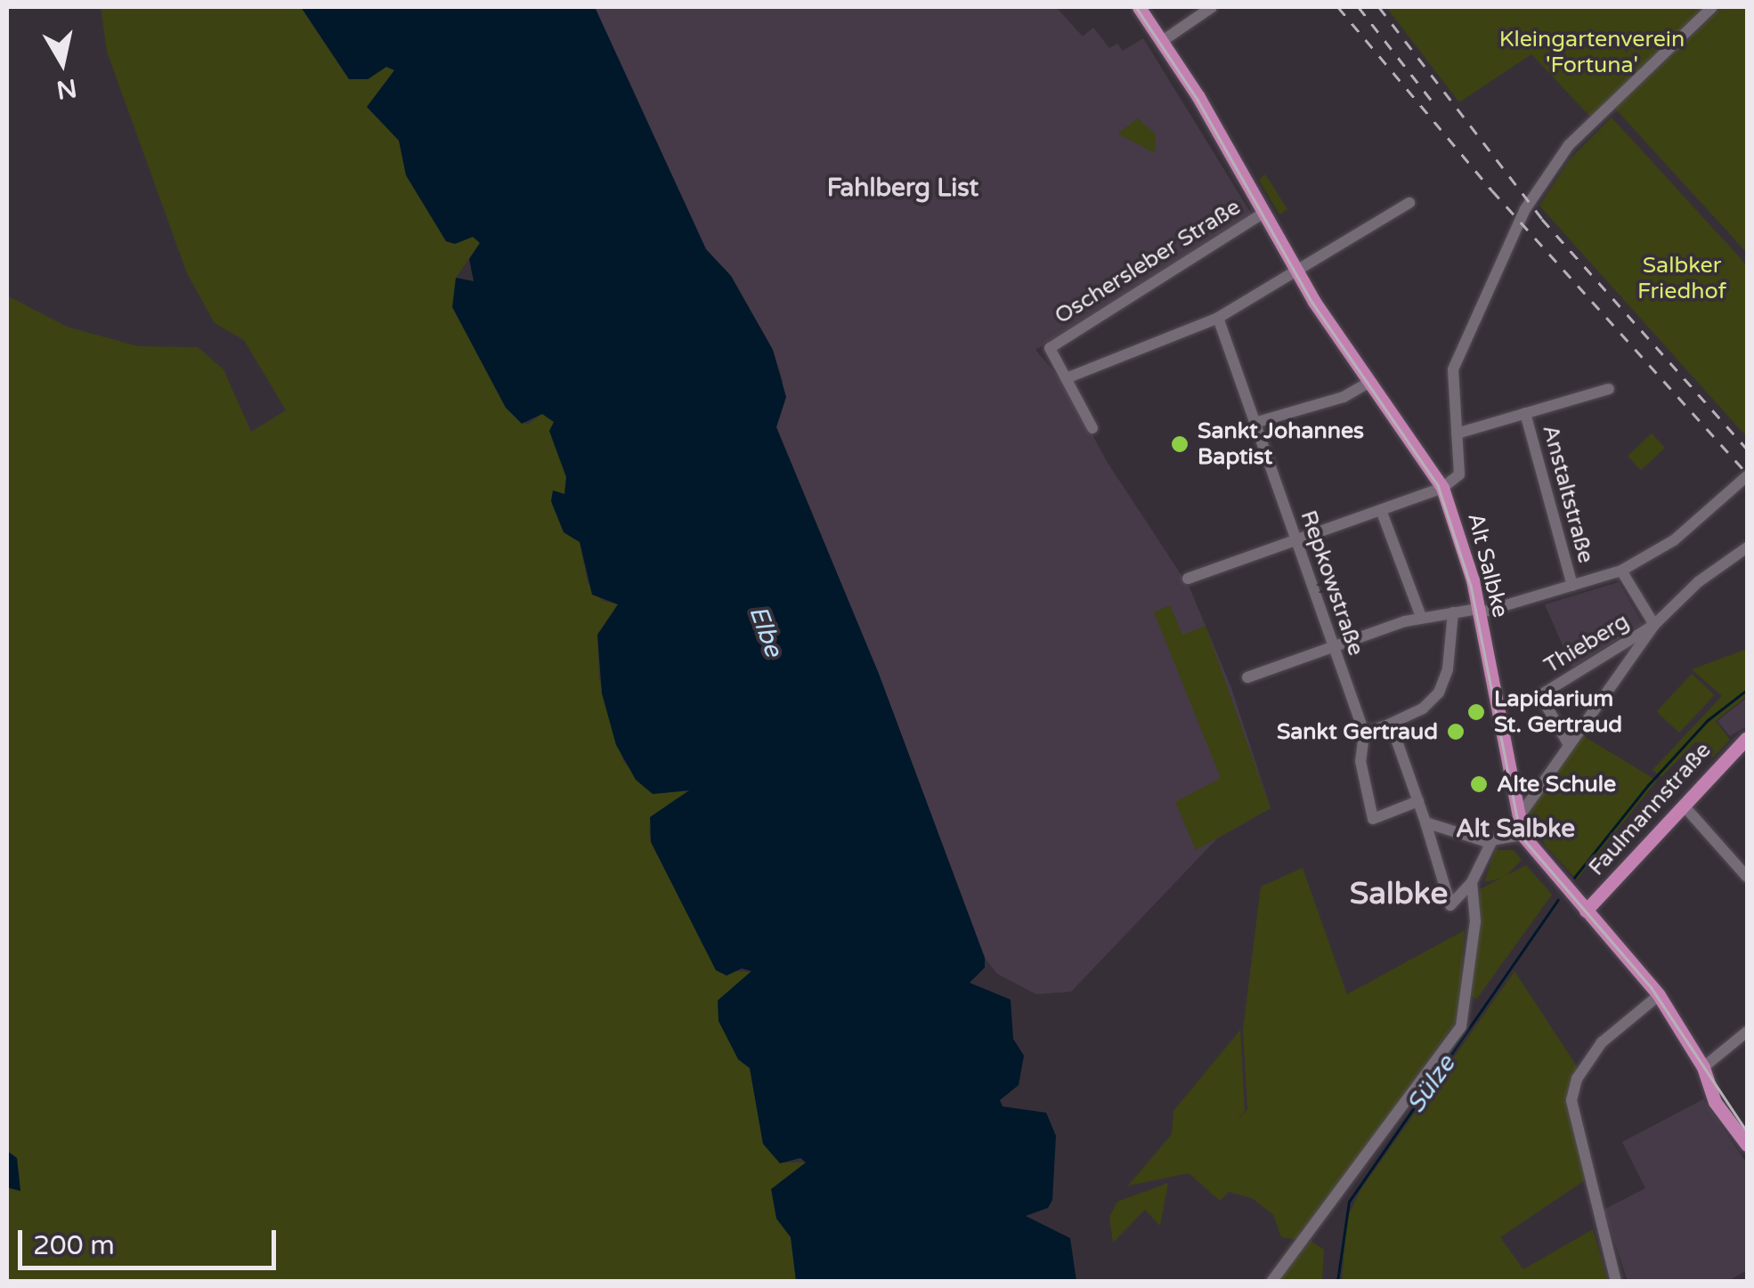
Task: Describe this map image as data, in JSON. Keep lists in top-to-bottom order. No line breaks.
{"streets":{"main road":["Alt Salbke","Faulmannstraße"],"street":["Oschersleber Straße","Anstaltstraße","Repkowstraße","Thieberg"]},"crossings":[["Oschersleber Straße","Alt Salbke"],["Alt Salbke","Faulmannstraße"]],"districts":["Fahlberg List","Alt Salbke","Salbke"],"water":["Elbe","Sülze"],"parks":["Kleingartenverein 'Fortuna'","Salbker Friedhof"],"places":["Sankt Johannes Baptist","Lapidarium St. Gertraud","Sankt Gertraud","Alte Schule"],"scale_bar":"200 m","north":"bottom"}
